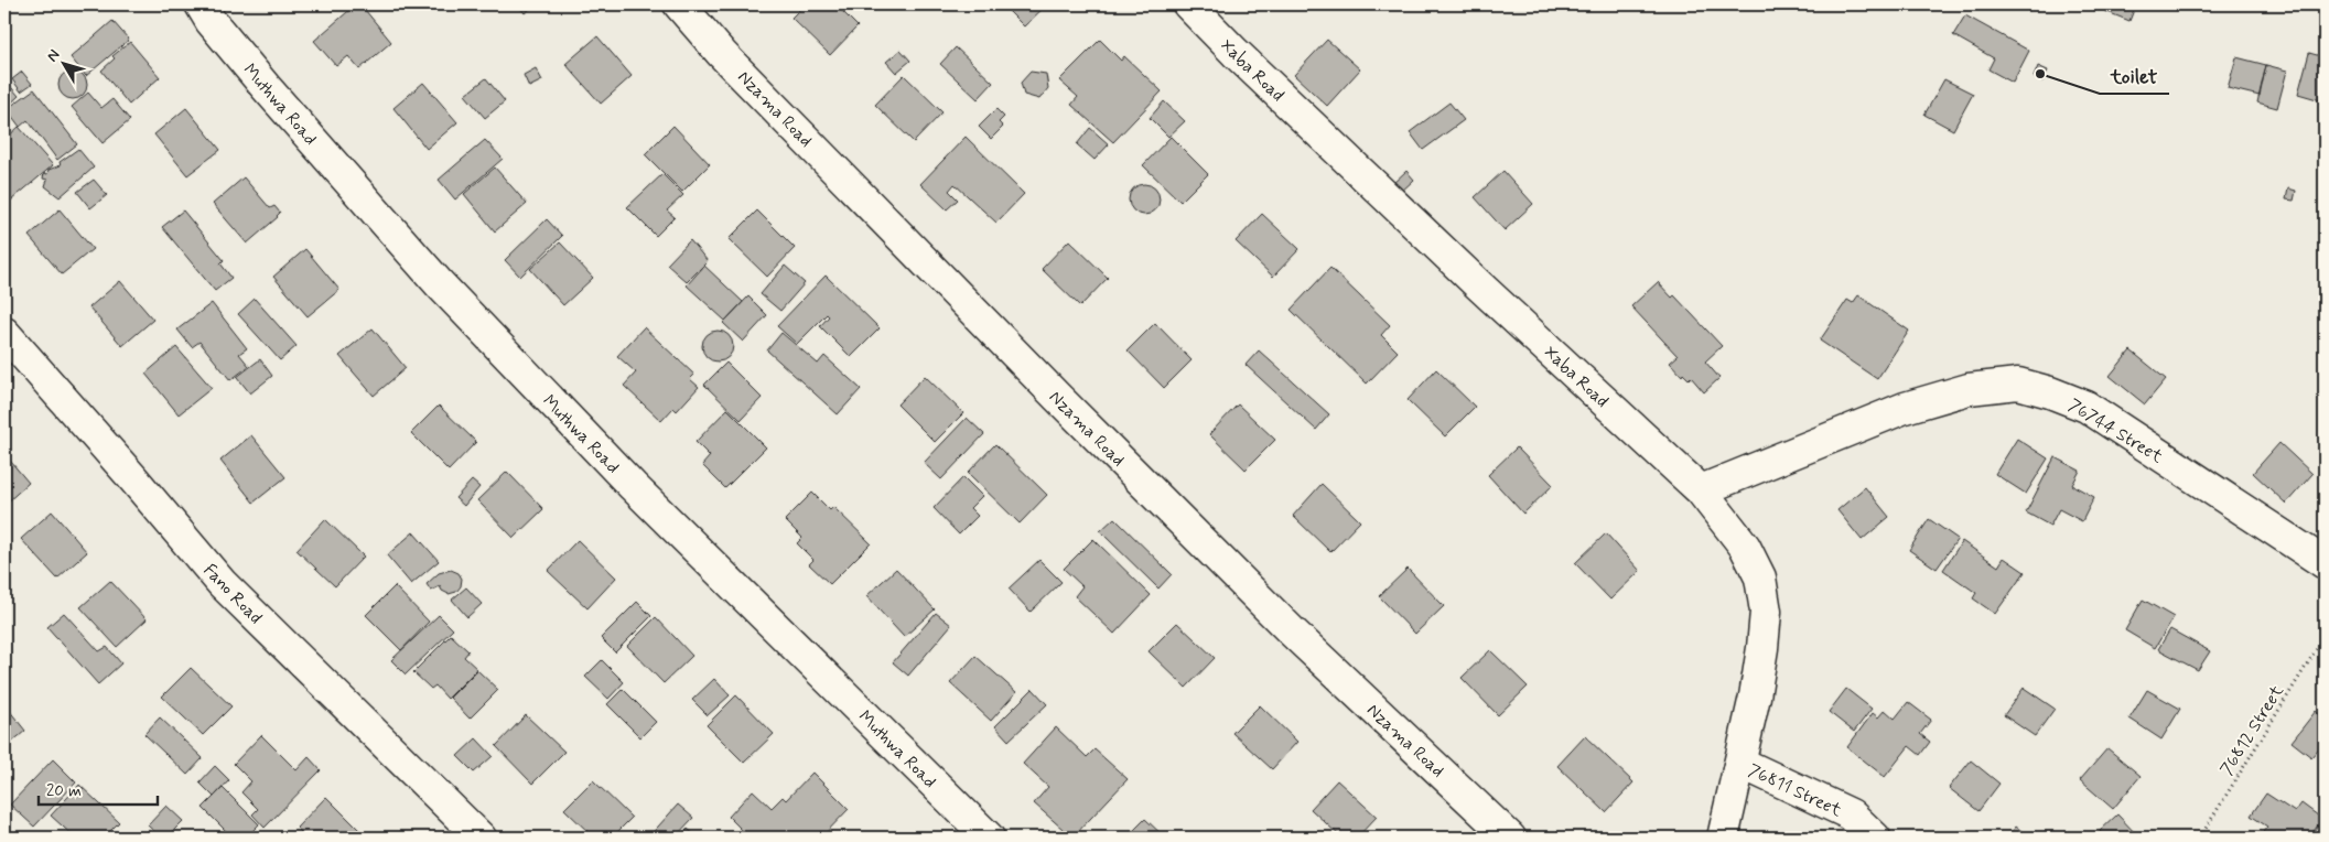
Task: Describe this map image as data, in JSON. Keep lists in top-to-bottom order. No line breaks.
{"streets":{"street":["Xaba Road","Muthwa Road","Nzama Road","76744 Street","Fano Road","76811 Street"],"path":["76812 Street"]},"crossings":[["Xaba Road","76744 Street"],["Xaba Road","76811 Street"]],"places":["toilet"],"scale_bar":"20 m","north":"top left"}
